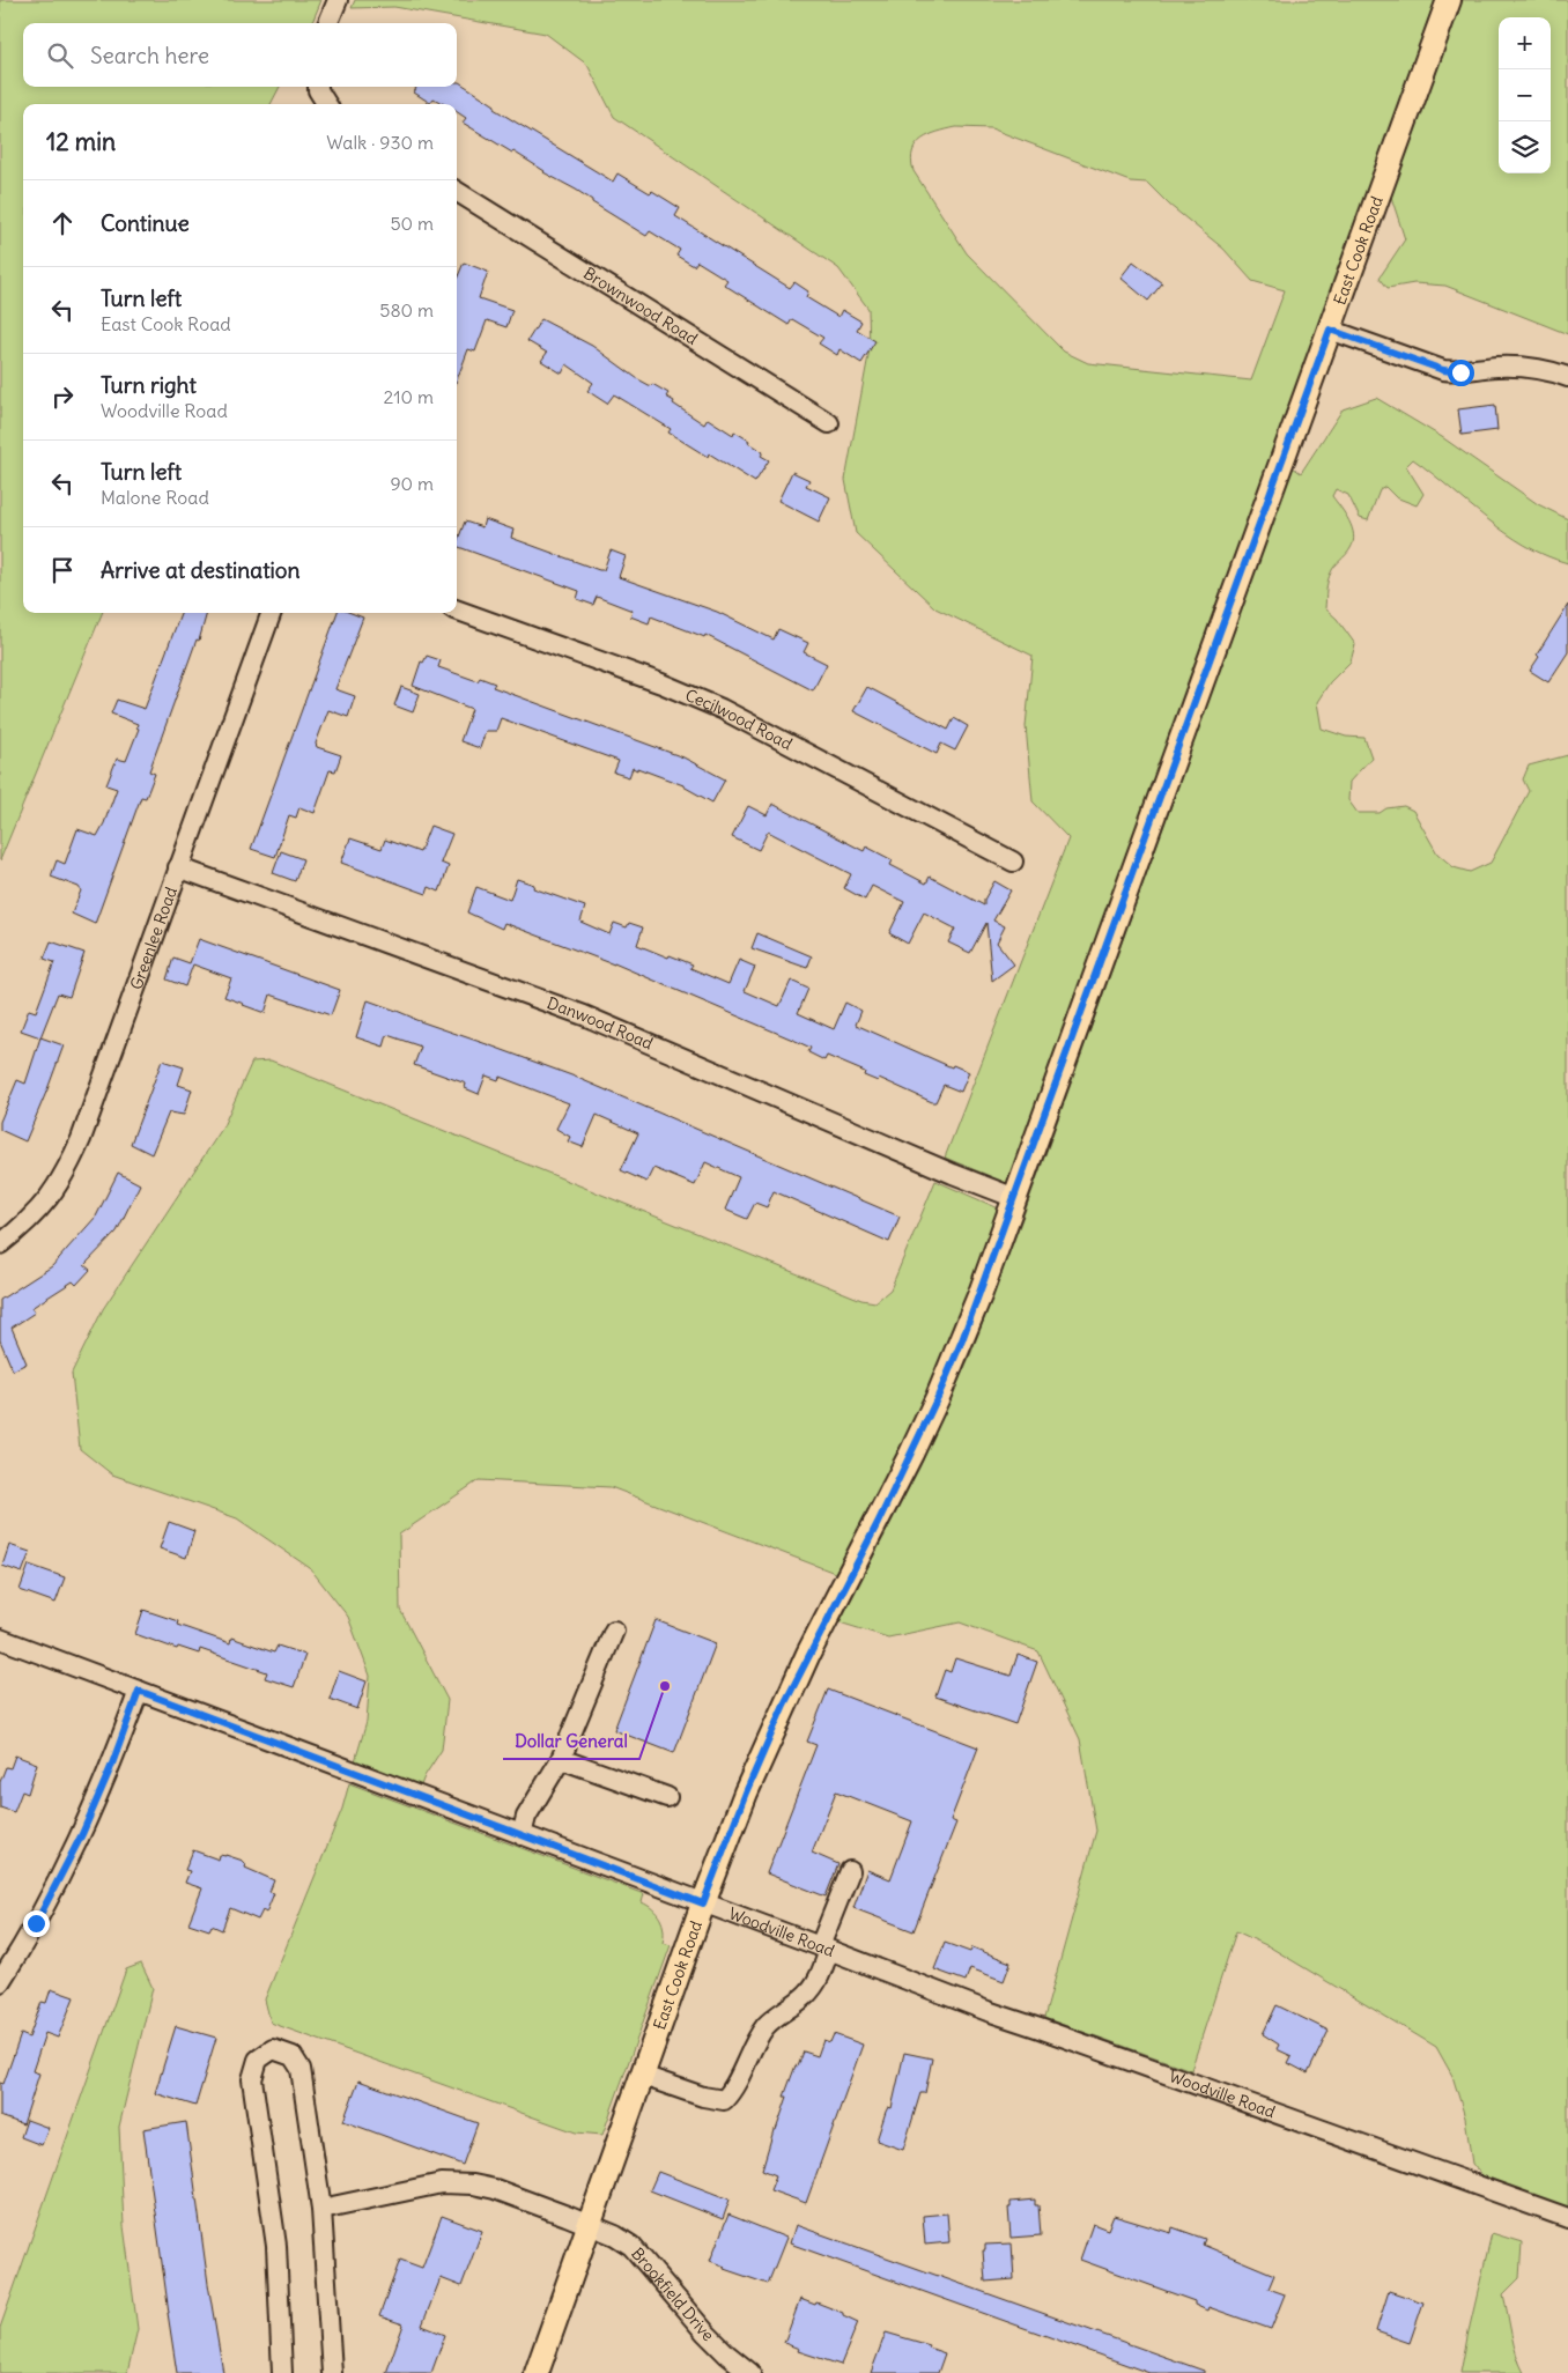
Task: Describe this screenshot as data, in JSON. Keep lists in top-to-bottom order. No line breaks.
{"streets":{"main road":["East Cook Road"],"street":["Brownwood Road","Cecilwood Road","Greenlee Road","Danwood Road","Woodville Road","Brookfield Drive"]},"crossings":[["East Cook Road","Danwood Road"],["East Cook Road","Woodville Road"],["East Cook Road","Brookfield Drive"],["Greenlee Road","Danwood Road"]],"places":["Dollar General"],"page":{"map_buttons":["+","−"],"search":"Search here","heading":["12 min","Walk · 930 m"],"list":[["Continue","50 m"],["Turn left","East Cook Road","580 m"],["Turn right","Woodville Road","210 m"],["Turn left","Malone Road","90 m"],"Arrive at destination"]}}
